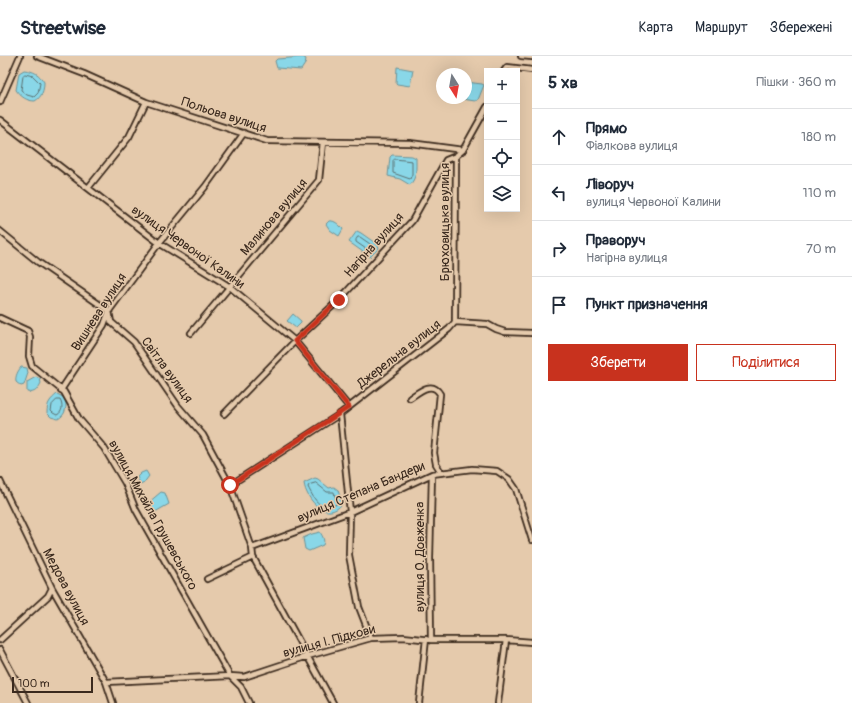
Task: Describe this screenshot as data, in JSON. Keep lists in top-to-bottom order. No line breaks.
{"streets":{"street":["Польова вулиця","Малинова вулиця","Брюховицька вулиця","Нагірна вулиця","вулиця Червоної Калини","Вишнева вулиця","Джерельна вулиця","Світла вулиця","вулиця Степана Бандери","вулиця Михайла Грушевського","вулиця О. Довженка","Медова вулиця","вулиця І. Підкови"]},"crossings":[["Польова вулиця","Малинова вулиця"],["Польова вулиця","Брюховицька вулиця"],["Польова вулиця","Вишнева вулиця"],["Малинова вулиця","вулиця Червоної Калини"],["Брюховицька вулиця","Нагірна вулиця"],["Брюховицька вулиця","Джерельна вулиця"],["Нагірна вулиця","вулиця Червоної Калини"],["вулиця Червоної Калини","Вишнева вулиця"],["вулиця Червоної Калини","Джерельна вулиця"],["Вишнева вулиця","Світла вулиця"],["Вишнева вулиця","вулиця Михайла Грушевського"],["Джерельна вулиця","Світла вулиця"],["Світла вулиця","вулиця Степана Бандери"],["вулиця Степана Бандери","вулиця О. Довженка"],["вулиця Михайла Грушевського","вулиця І. Підкови"],["вулиця О. Довженка","вулиця І. Підкови"],["Медова вулиця","вулиця І. Підкови"]],"scale_bar":"100 m","north":"bottom","page":{"header":"Streetwise","nav":["Карта","Маршрут","Збережені"],"heading":["5 хв","Пішки · 360 m"],"map_buttons":["+","−"],"list":[["Прямо","Фіалкова вулиця","180 m"],["Ліворуч","вулиця Червоної Калини","110 m"],["Праворуч","Нагірна вулиця","70 m"],"Пункт призначення"],"buttons":["Зберегти","Поділитися"],"scale":"100 m"}}
